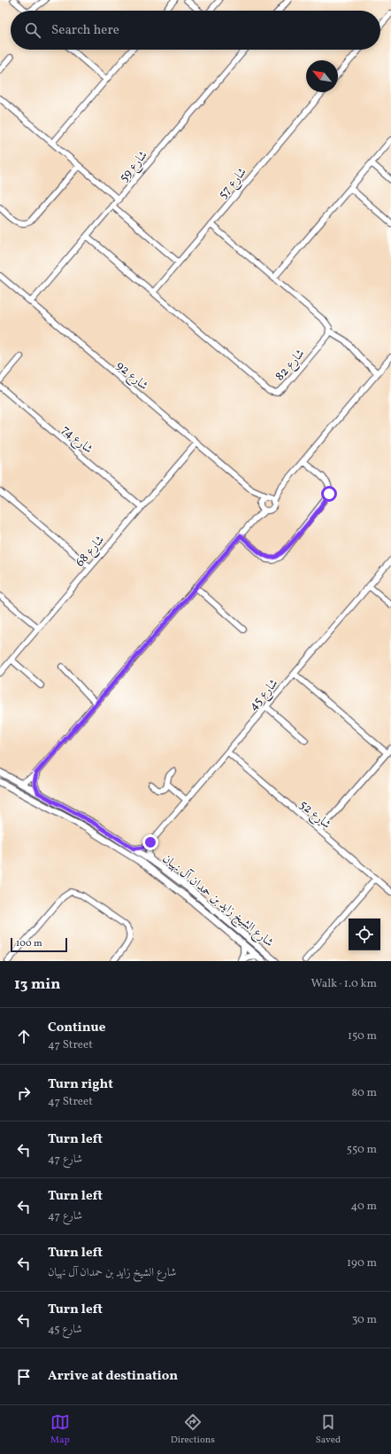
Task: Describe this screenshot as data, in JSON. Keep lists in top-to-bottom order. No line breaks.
{"streets":{"main road":["شارع الشيخ زايد بن حمدان آل نهيان"],"street":["شارع 59","شارع 57","شارع 82","شارع 92","شارع 74","شارع 68","شارع 45","شارع 52"]},"crossings":[["شارع 59","شارع 82"],["شارع 59","شارع 92"],["شارع 57","شارع 82"],["شارع 92","شارع 68"],["شارع 74","شارع 68"],["شارع 45","شارع 52"],["شارع 45","شارع الشيخ زايد بن حمدان آل نهيان"]],"scale_bar":"100 m","north":"top left","page":{"search":"Search here","scale":"100 m","heading":["13 min","Walk · 1.0 km"],"list":[["Continue","47 Street","150 m"],["Turn right","47 Street","80 m"],["Turn left","شارع 47","550 m"],["Turn left","شارع 47","40 m"],["Turn left","شارع الشيخ زايد بن حمدان آل نهيان","190 m"],["Turn left","شارع 45","30 m"],"Arrive at destination"],"nav":["Map","Directions","Saved"]}}
